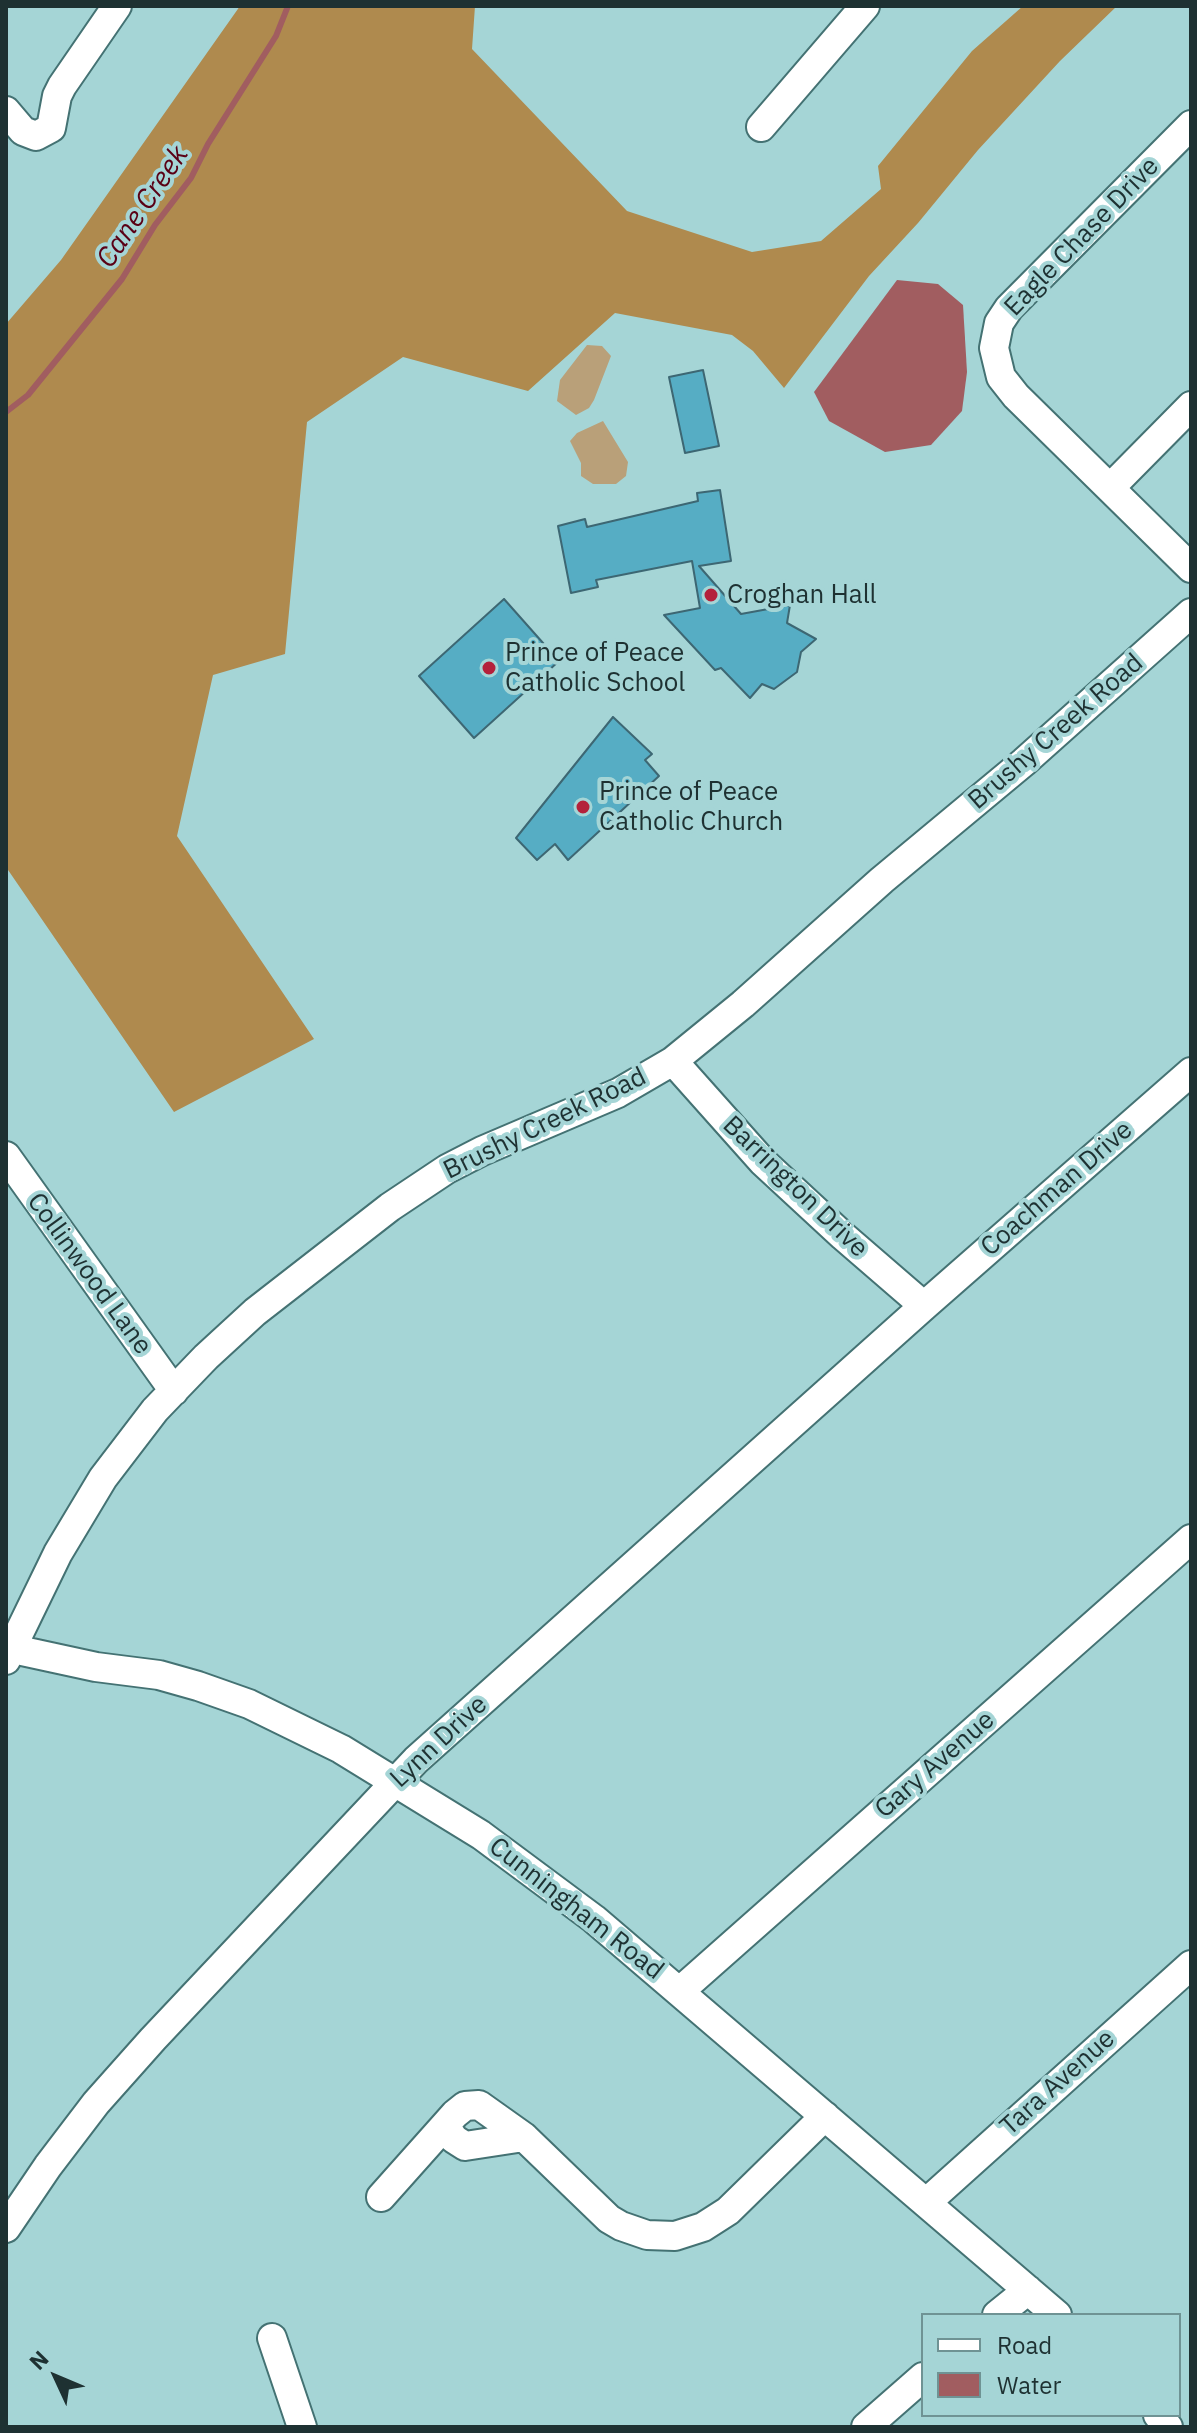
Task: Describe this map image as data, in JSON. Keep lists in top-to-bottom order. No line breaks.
{"streets":{"street":["Eagle Chase Drive","Brushy Creek Road","Barrington Drive","Coachman Drive","Collinwood Lane","Lynn Drive","Gary Avenue","Cunningham Road","Tara Avenue"]},"crossings":[["Brushy Creek Road","Barrington Drive"],["Brushy Creek Road","Collinwood Lane"],["Brushy Creek Road","Cunningham Road"],["Barrington Drive","Coachman Drive"],["Barrington Drive","Lynn Drive"],["Coachman Drive","Lynn Drive"],["Lynn Drive","Cunningham Road"],["Gary Avenue","Cunningham Road"],["Cunningham Road","Tara Avenue"]],"water":["Cane Creek"],"places":["Croghan Hall","Prince of Peace Catholic School","Prince of Peace Catholic Church"],"legend":["Road","Water"],"north":"top left"}
